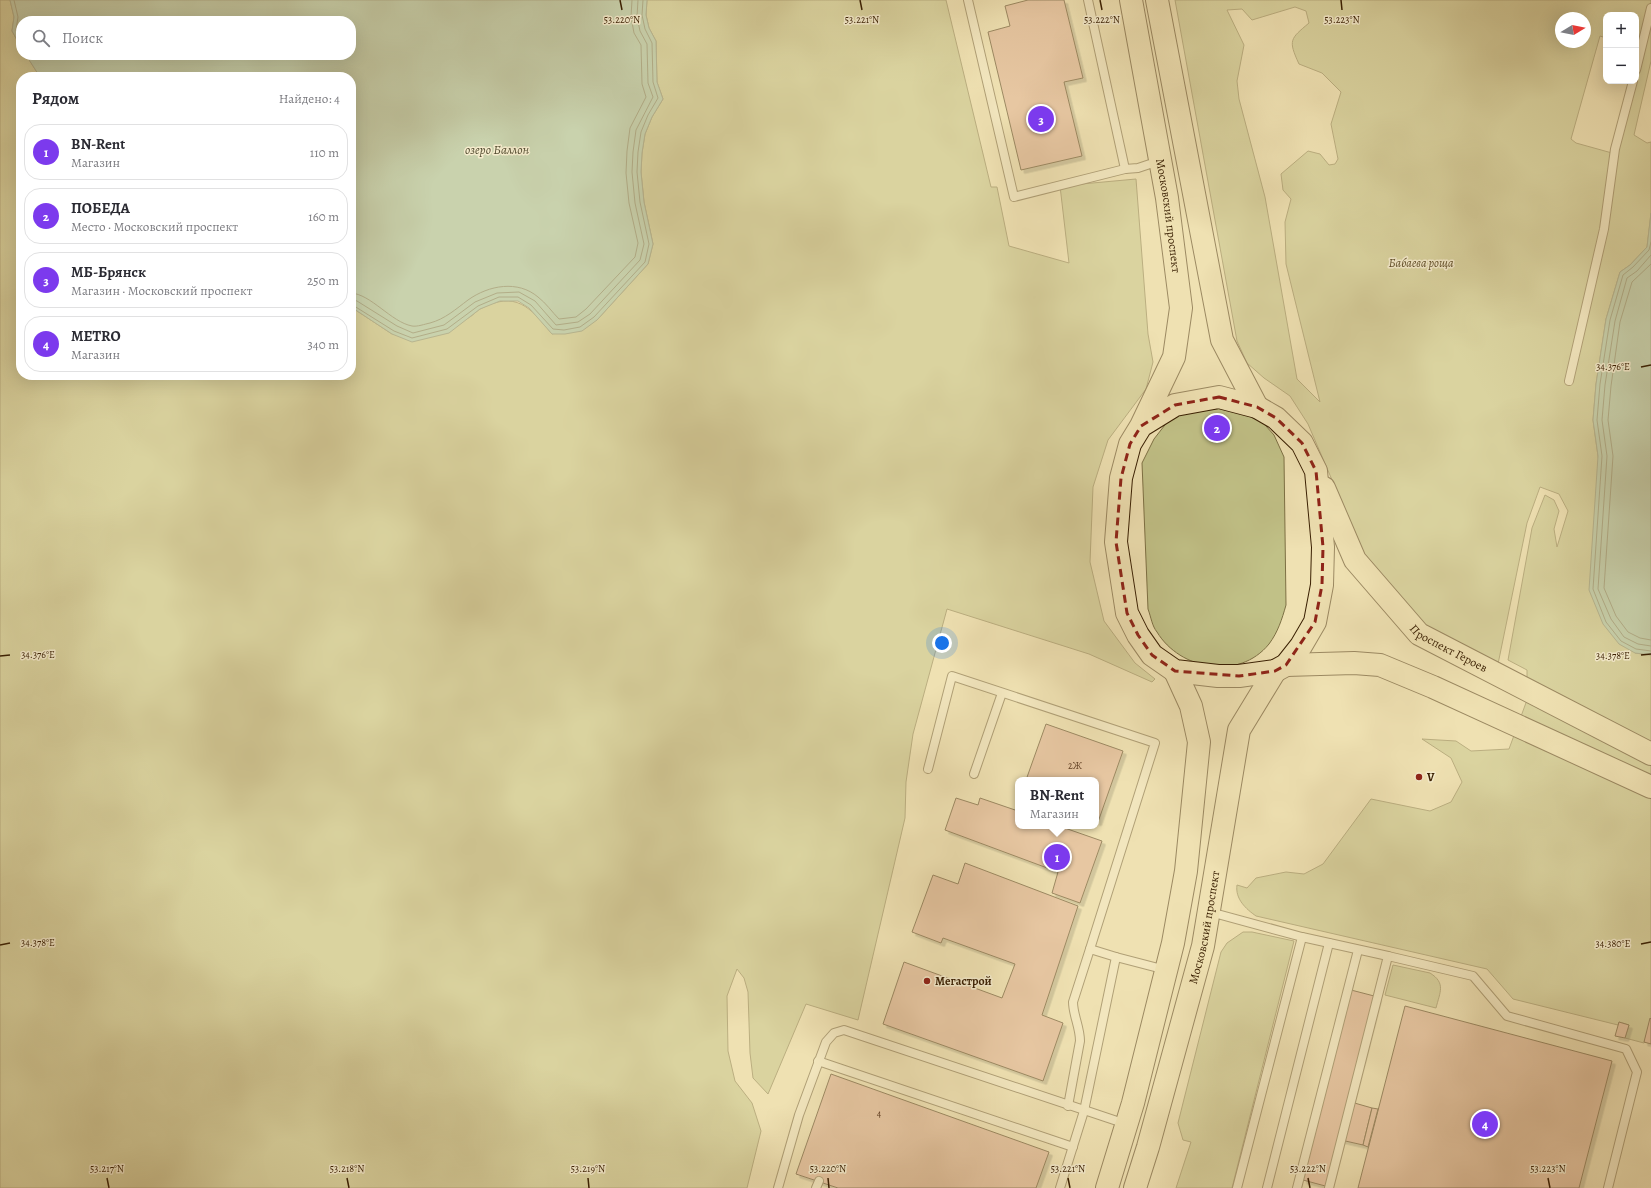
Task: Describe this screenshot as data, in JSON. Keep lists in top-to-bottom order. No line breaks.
{"streets":{"main road":["Московский проспект","Проспект Героев"]},"crossings":[["Московский проспект","Проспект Героев"]],"water":["озеро Баллон"],"parks":["Бабаева роща"],"places":["V","Мегастрой"],"house_numbers":["2Ж","4"],"north":"right","page":{"map_buttons":["+","−"],"search":"Поиск","heading":["Рядом","Найдено: 4"],"pins":["3","2","1","4"],"list":[{"mark":"1","name":"BN-Rent","note":"Магазин","value":"110 m"},{"mark":"2","name":"ПОБЕДА","note":"Место · Московский проспект","value":"160 m"},{"mark":"3","name":"МБ-Брянск","note":"Магазин · Московский проспект","value":"250 m"},{"mark":"4","name":"METRO","note":"Магазин","value":"340 m"}],"popup":["BN-Rent","Магазин"]},"coordinates":["53.220°N","53.221°N","53.222°N","53.223°N","34.376°E","34.378°E","34.380°E","53.217°N","53.218°N","53.219°N"]}
